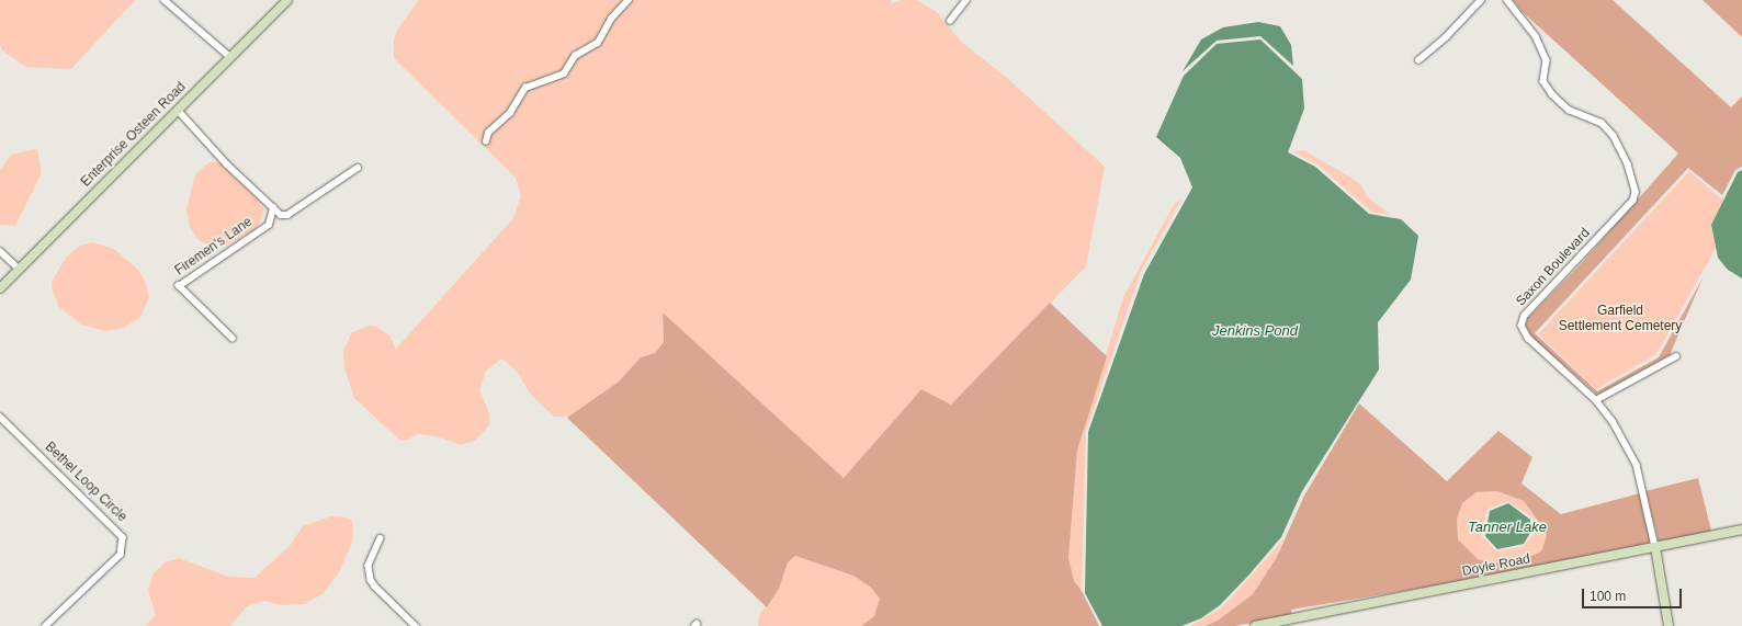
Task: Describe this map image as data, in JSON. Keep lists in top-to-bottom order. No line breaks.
{"streets":{"main road":["Enterprise Osteen Road","Saxon Boulevard","Doyle Road"],"street":["Firemen's Lane","Bethel Loop Circle"]},"crossings":[["Saxon Boulevard","Doyle Road"]],"water":["Jenkins Pond","Tanner Lake"],"parks":["Garfield Settlement Cemetery"],"scale_bar":"100 m"}
